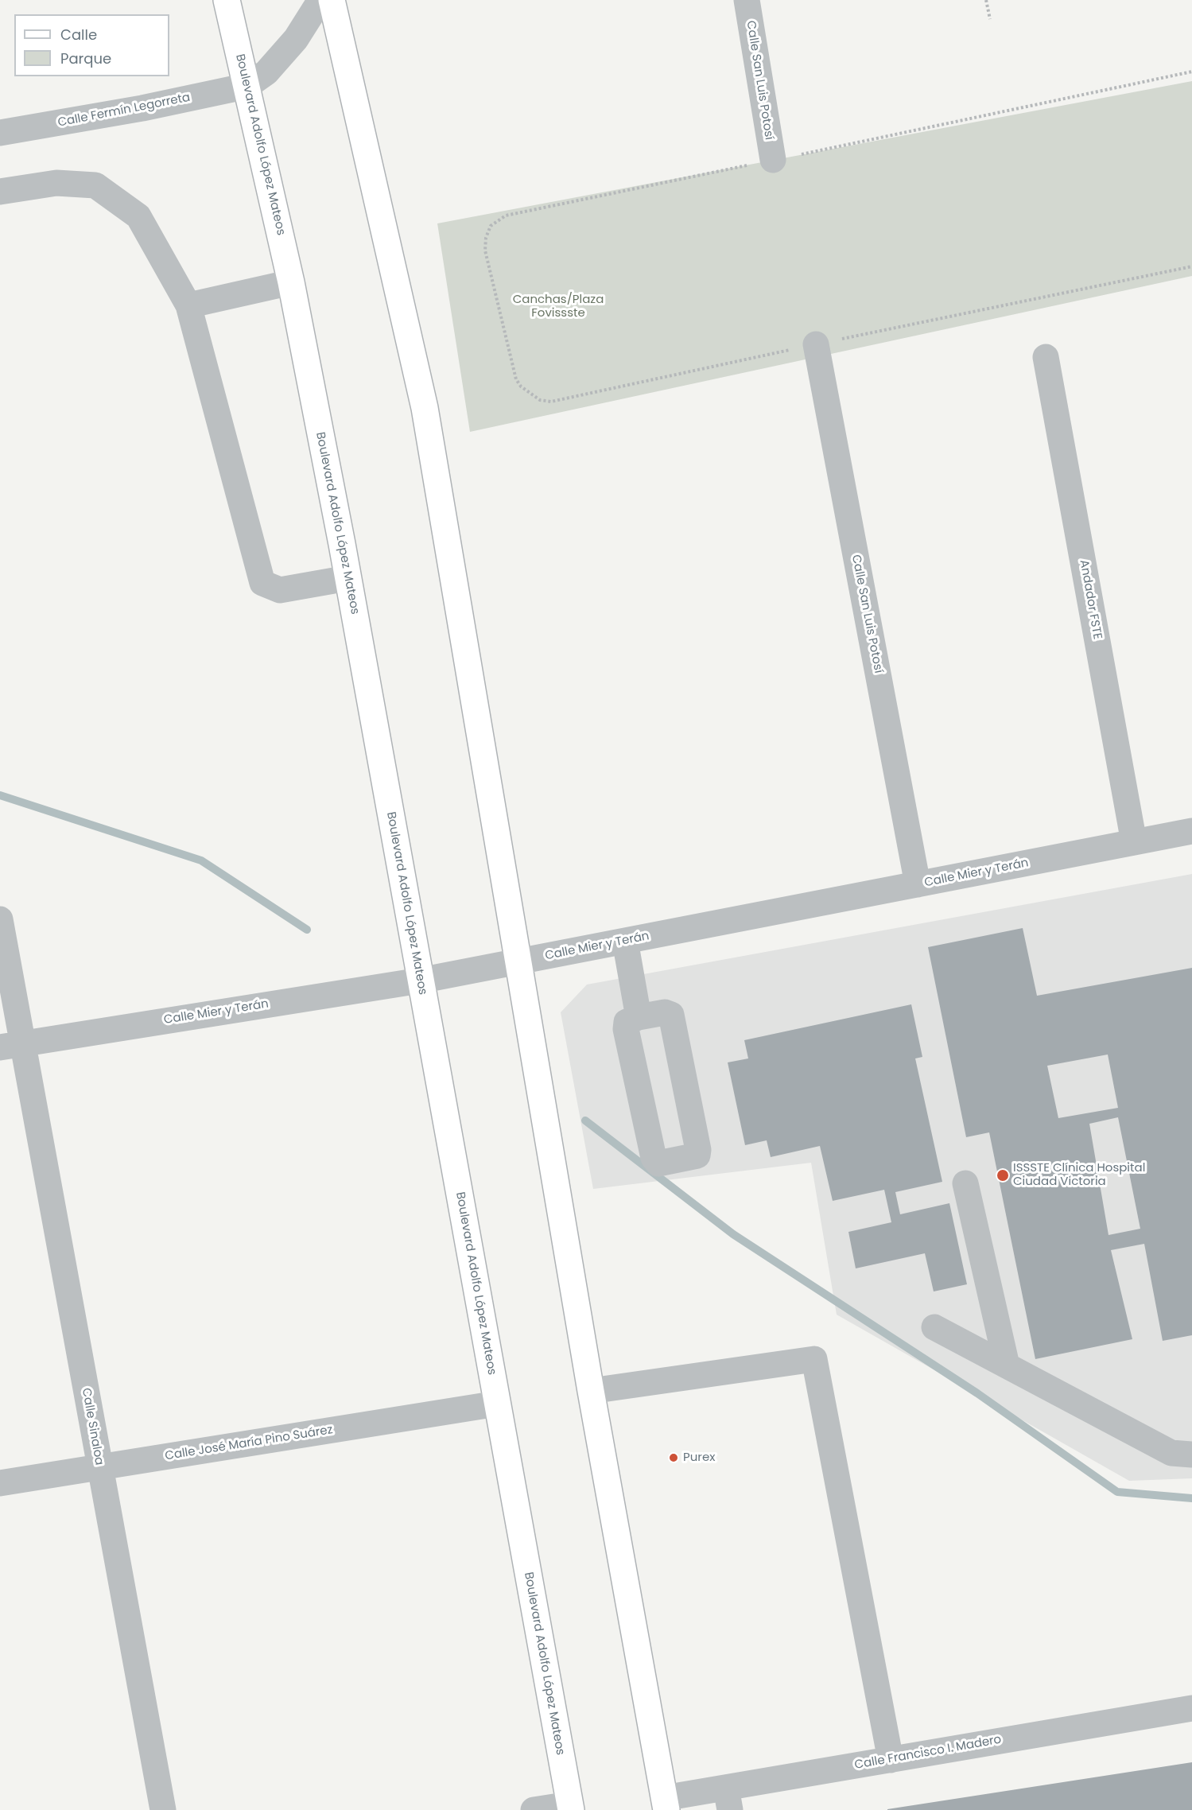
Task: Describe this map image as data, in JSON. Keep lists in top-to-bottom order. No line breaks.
{"streets":{"main road":["Boulevard Adolfo López Mateos"],"street":["Calle San Luis Potosí","Calle Fermín Legorreta","Andador FSTE","Calle Mier y Terán","Calle Sinaloa","Calle José María Pino Suárez","Calle Francisco I. Madero"]},"crossings":[["Calle San Luis Potosí","Calle Mier y Terán"],["Calle Fermín Legorreta","Boulevard Adolfo López Mateos"],["Boulevard Adolfo López Mateos","Calle Mier y Terán"],["Boulevard Adolfo López Mateos","Calle José María Pino Suárez"],["Andador FSTE","Calle Mier y Terán"],["Calle Mier y Terán","Calle Sinaloa"],["Calle Sinaloa","Calle José María Pino Suárez"]],"parks":["Canchas/Plaza Fovissste"],"places":["ISSSTE Clínica Hospital Ciudad Victoria","Purex"],"legend":["Calle","Parque"]}
